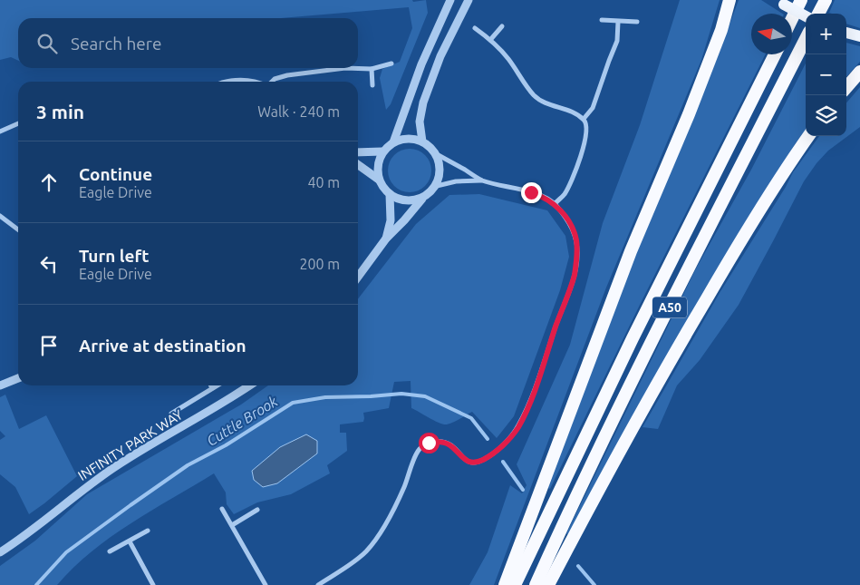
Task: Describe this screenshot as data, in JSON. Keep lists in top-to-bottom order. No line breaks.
{"streets":{"highway":["A50"],"street":["INFINITY PARK WAY"]},"water":["Cuttle Brook"],"north":"left","page":{"map_buttons":["+","−"],"search":"Search here","heading":["3 min","Walk · 240 m"],"list":[["Continue","Eagle Drive","40 m"],["Turn left","Eagle Drive","200 m"],"Arrive at destination"]}}
